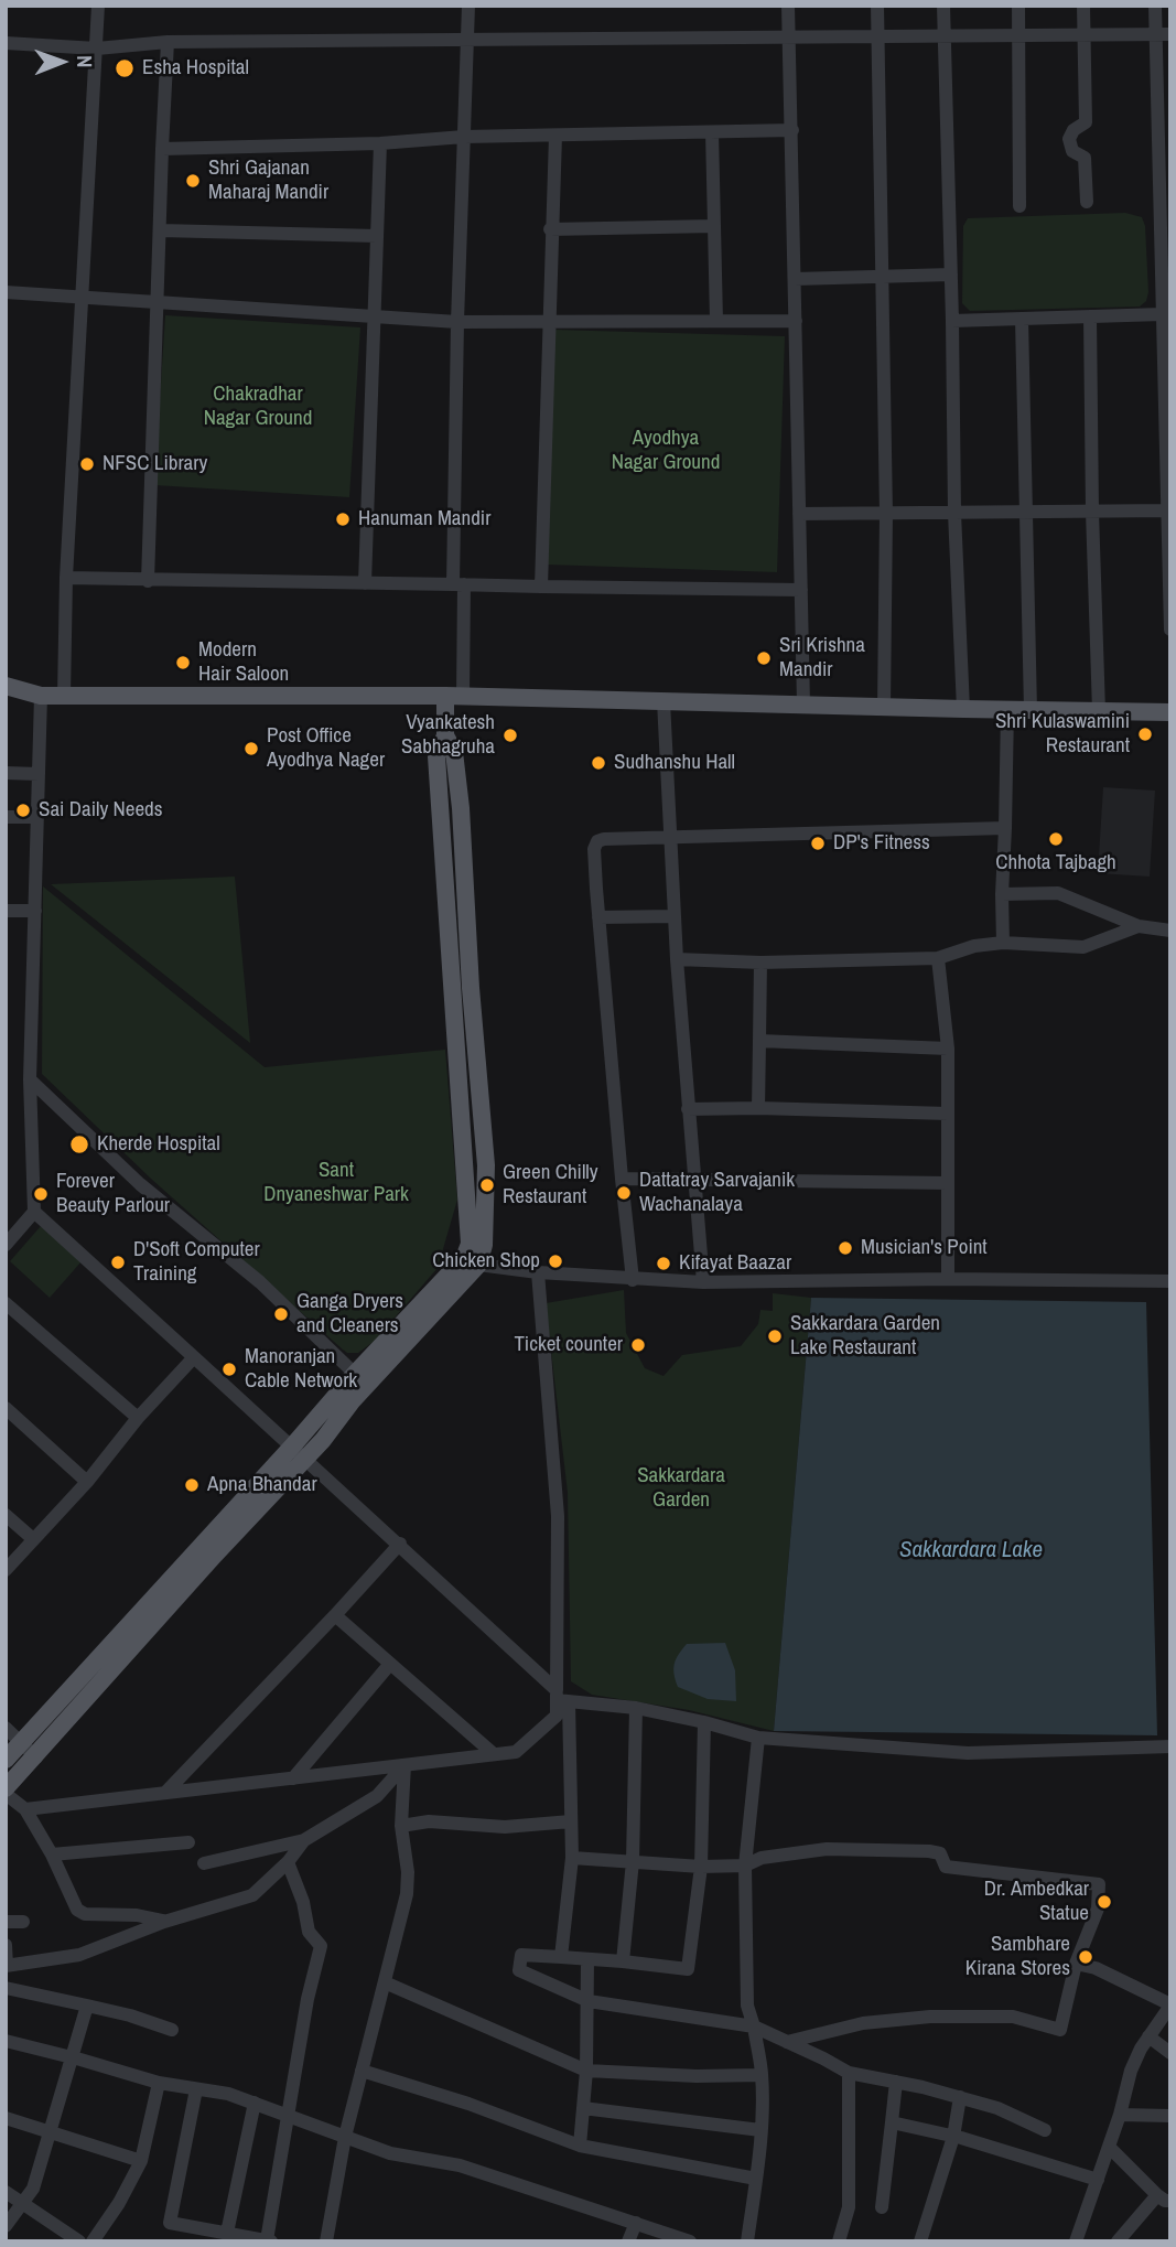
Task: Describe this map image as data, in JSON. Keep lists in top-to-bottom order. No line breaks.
{"water":["Sakkardara Lake"],"parks":["Chakradhar Nagar Ground","Ayodhya Nagar Ground","Sant Dnyaneshwar Park","Sakkardara Garden"],"places":["Esha Hospital","Shri Gajanan Maharaj Mandir","NFSC Library","Hanuman Mandir","Sri Krishna Mandir","Modern Hair Saloon","Shri Kulaswamini Restaurant","Vyankatesh Sabhagruha","Post Office Ayodhya Nager","Sudhanshu Hall","Sai Daily Needs","Chhota Tajbagh","DP's Fitness","Kherde Hospital","Green Chilly Restaurant","Dattatray Sarvajanik Wachanalaya","Forever Beauty Parlour","Musician's Point","Chicken Shop","D'Soft Computer Training","Kifayat Baazar","Ganga Dryers and Cleaners","Sakkardara Garden Lake Restaurant","Ticket counter","Manoranjan Cable Network","Apna Bhandar","Dr. Ambedkar Statue","Sambhare Kirana Stores"],"north":"right"}
